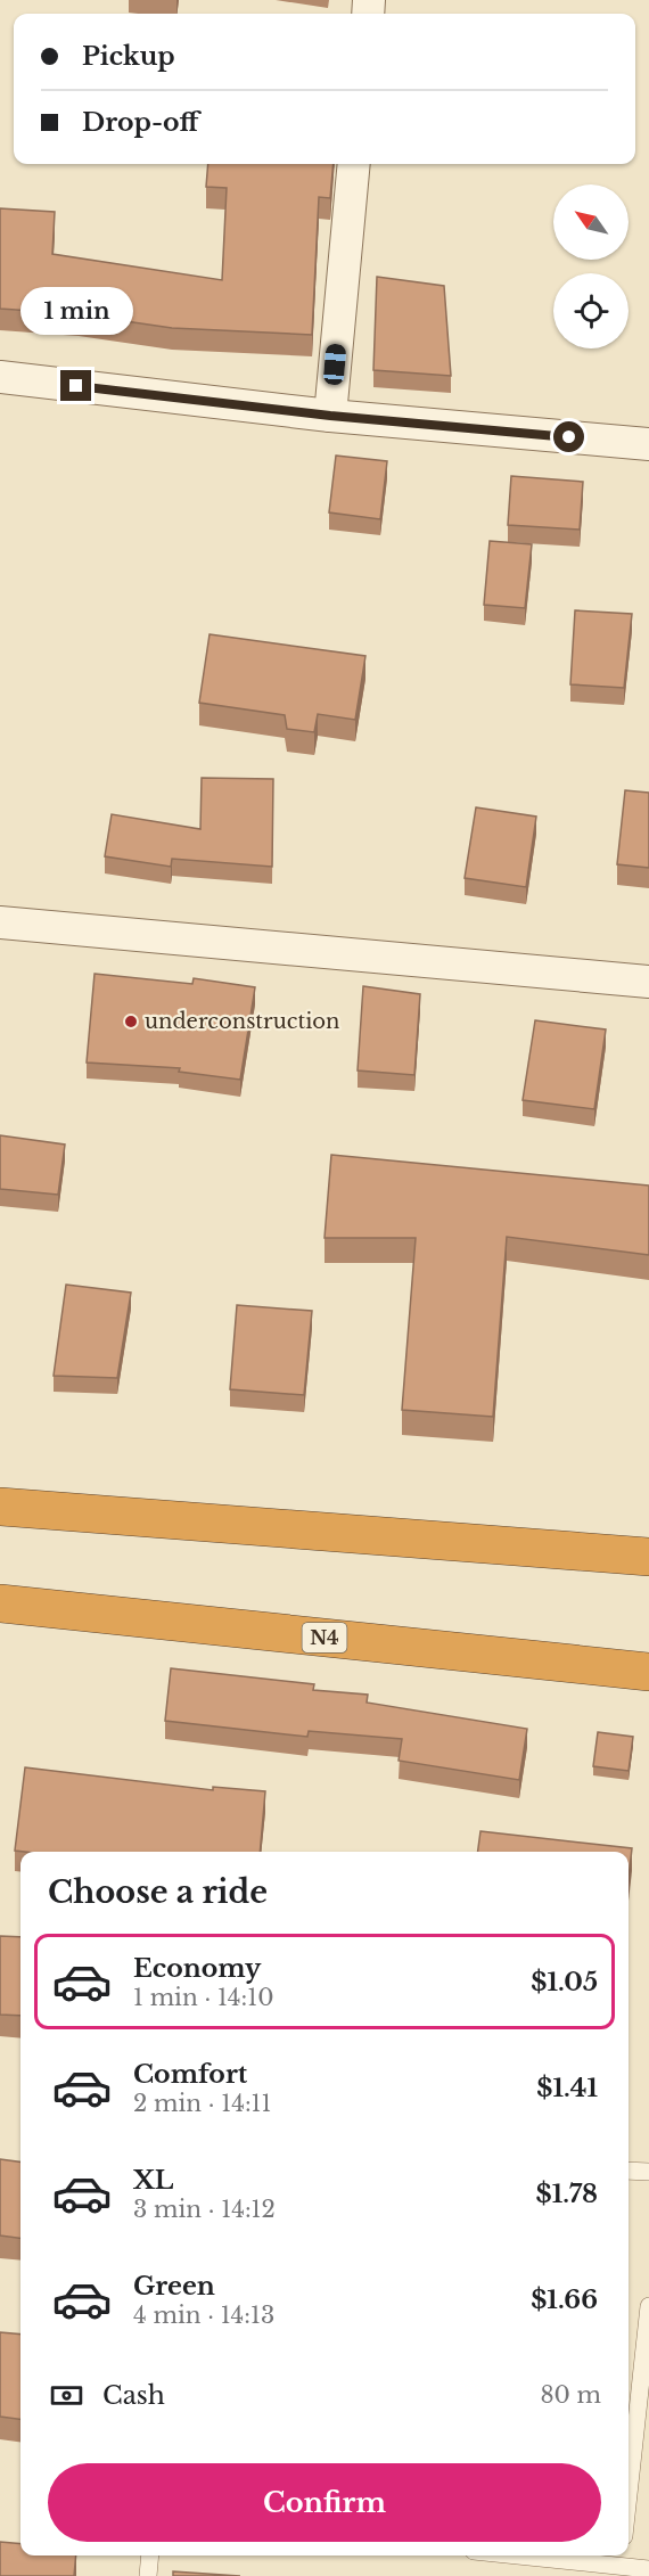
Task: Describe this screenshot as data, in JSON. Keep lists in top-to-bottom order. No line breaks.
{"streets":{"highway":["N4"]},"places":["underconstruction"],"north":"top left","page":{"banner":["Pickup","Drop-off"],"bubble":"1 min","heading":"Choose a ride","list":[{"name":"Economy","note":"1 min · 14:10","value":"$1.05"},{"name":"Comfort","note":"2 min · 14:11","value":"$1.41"},{"name":"XL","note":"3 min · 14:12","value":"$1.78"},{"name":"Green","note":"4 min · 14:13","value":"$1.66"}],"pay":["Cash","80 m"],"buttons":"Confirm"}}
